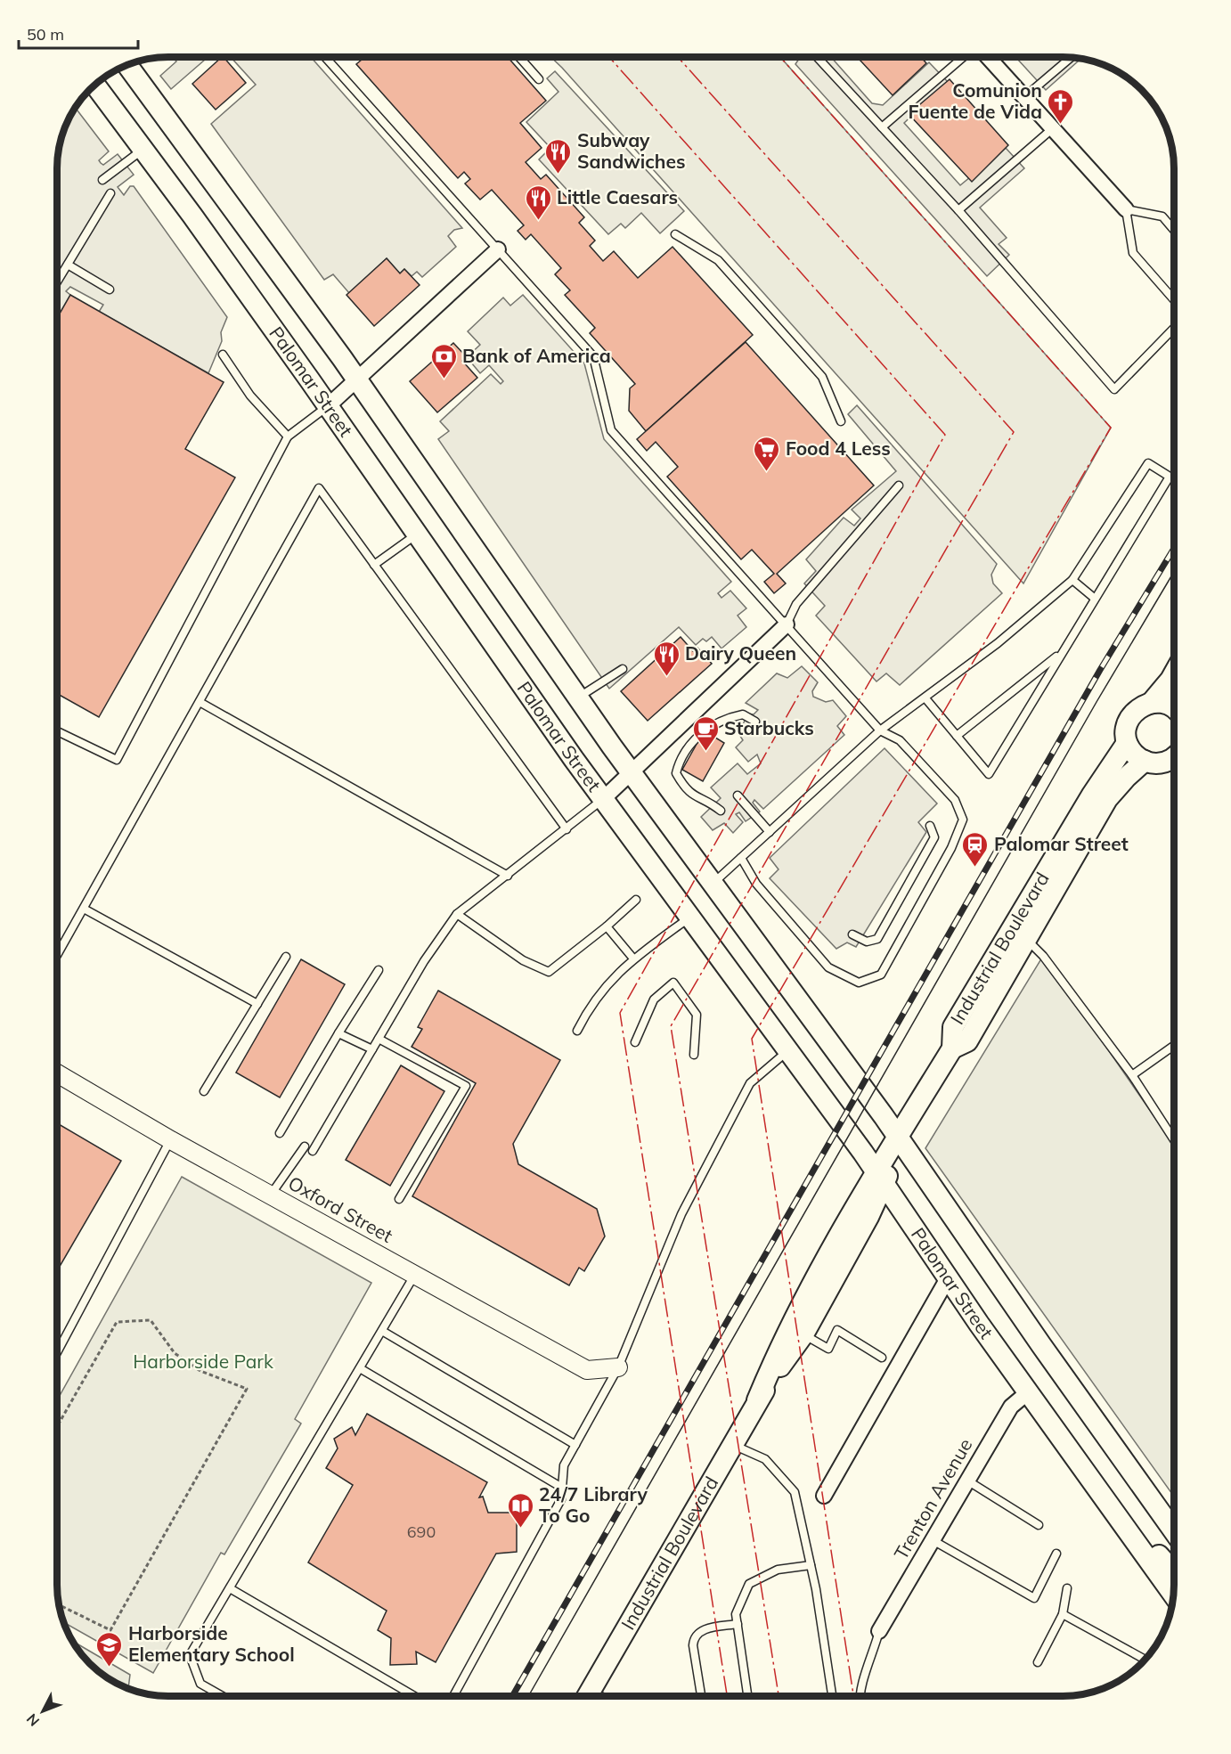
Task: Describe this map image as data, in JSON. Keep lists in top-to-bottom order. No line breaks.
{"streets":{"main road":["Palomar Street","Industrial Boulevard"],"street":["Oxford Street","Trenton Avenue"]},"crossings":[["Palomar Street","Industrial Boulevard"],["Palomar Street","Trenton Avenue"]],"parks":["Harborside Park"],"places":{"church":["Comunion Fuente de Vida"],"restaurant":["Subway Sandwiches","Little Caesars","Dairy Queen"],"bank":["Bank of America"],"supermarket":["Food 4 Less"],"cafe":["Starbucks"],"station":["Palomar Street"],"library":["24/7 Library To Go"],"school or university":["Harborside Elementary School"]},"house_numbers":["690"],"scale_bar":"50 m","north":"bottom left"}
